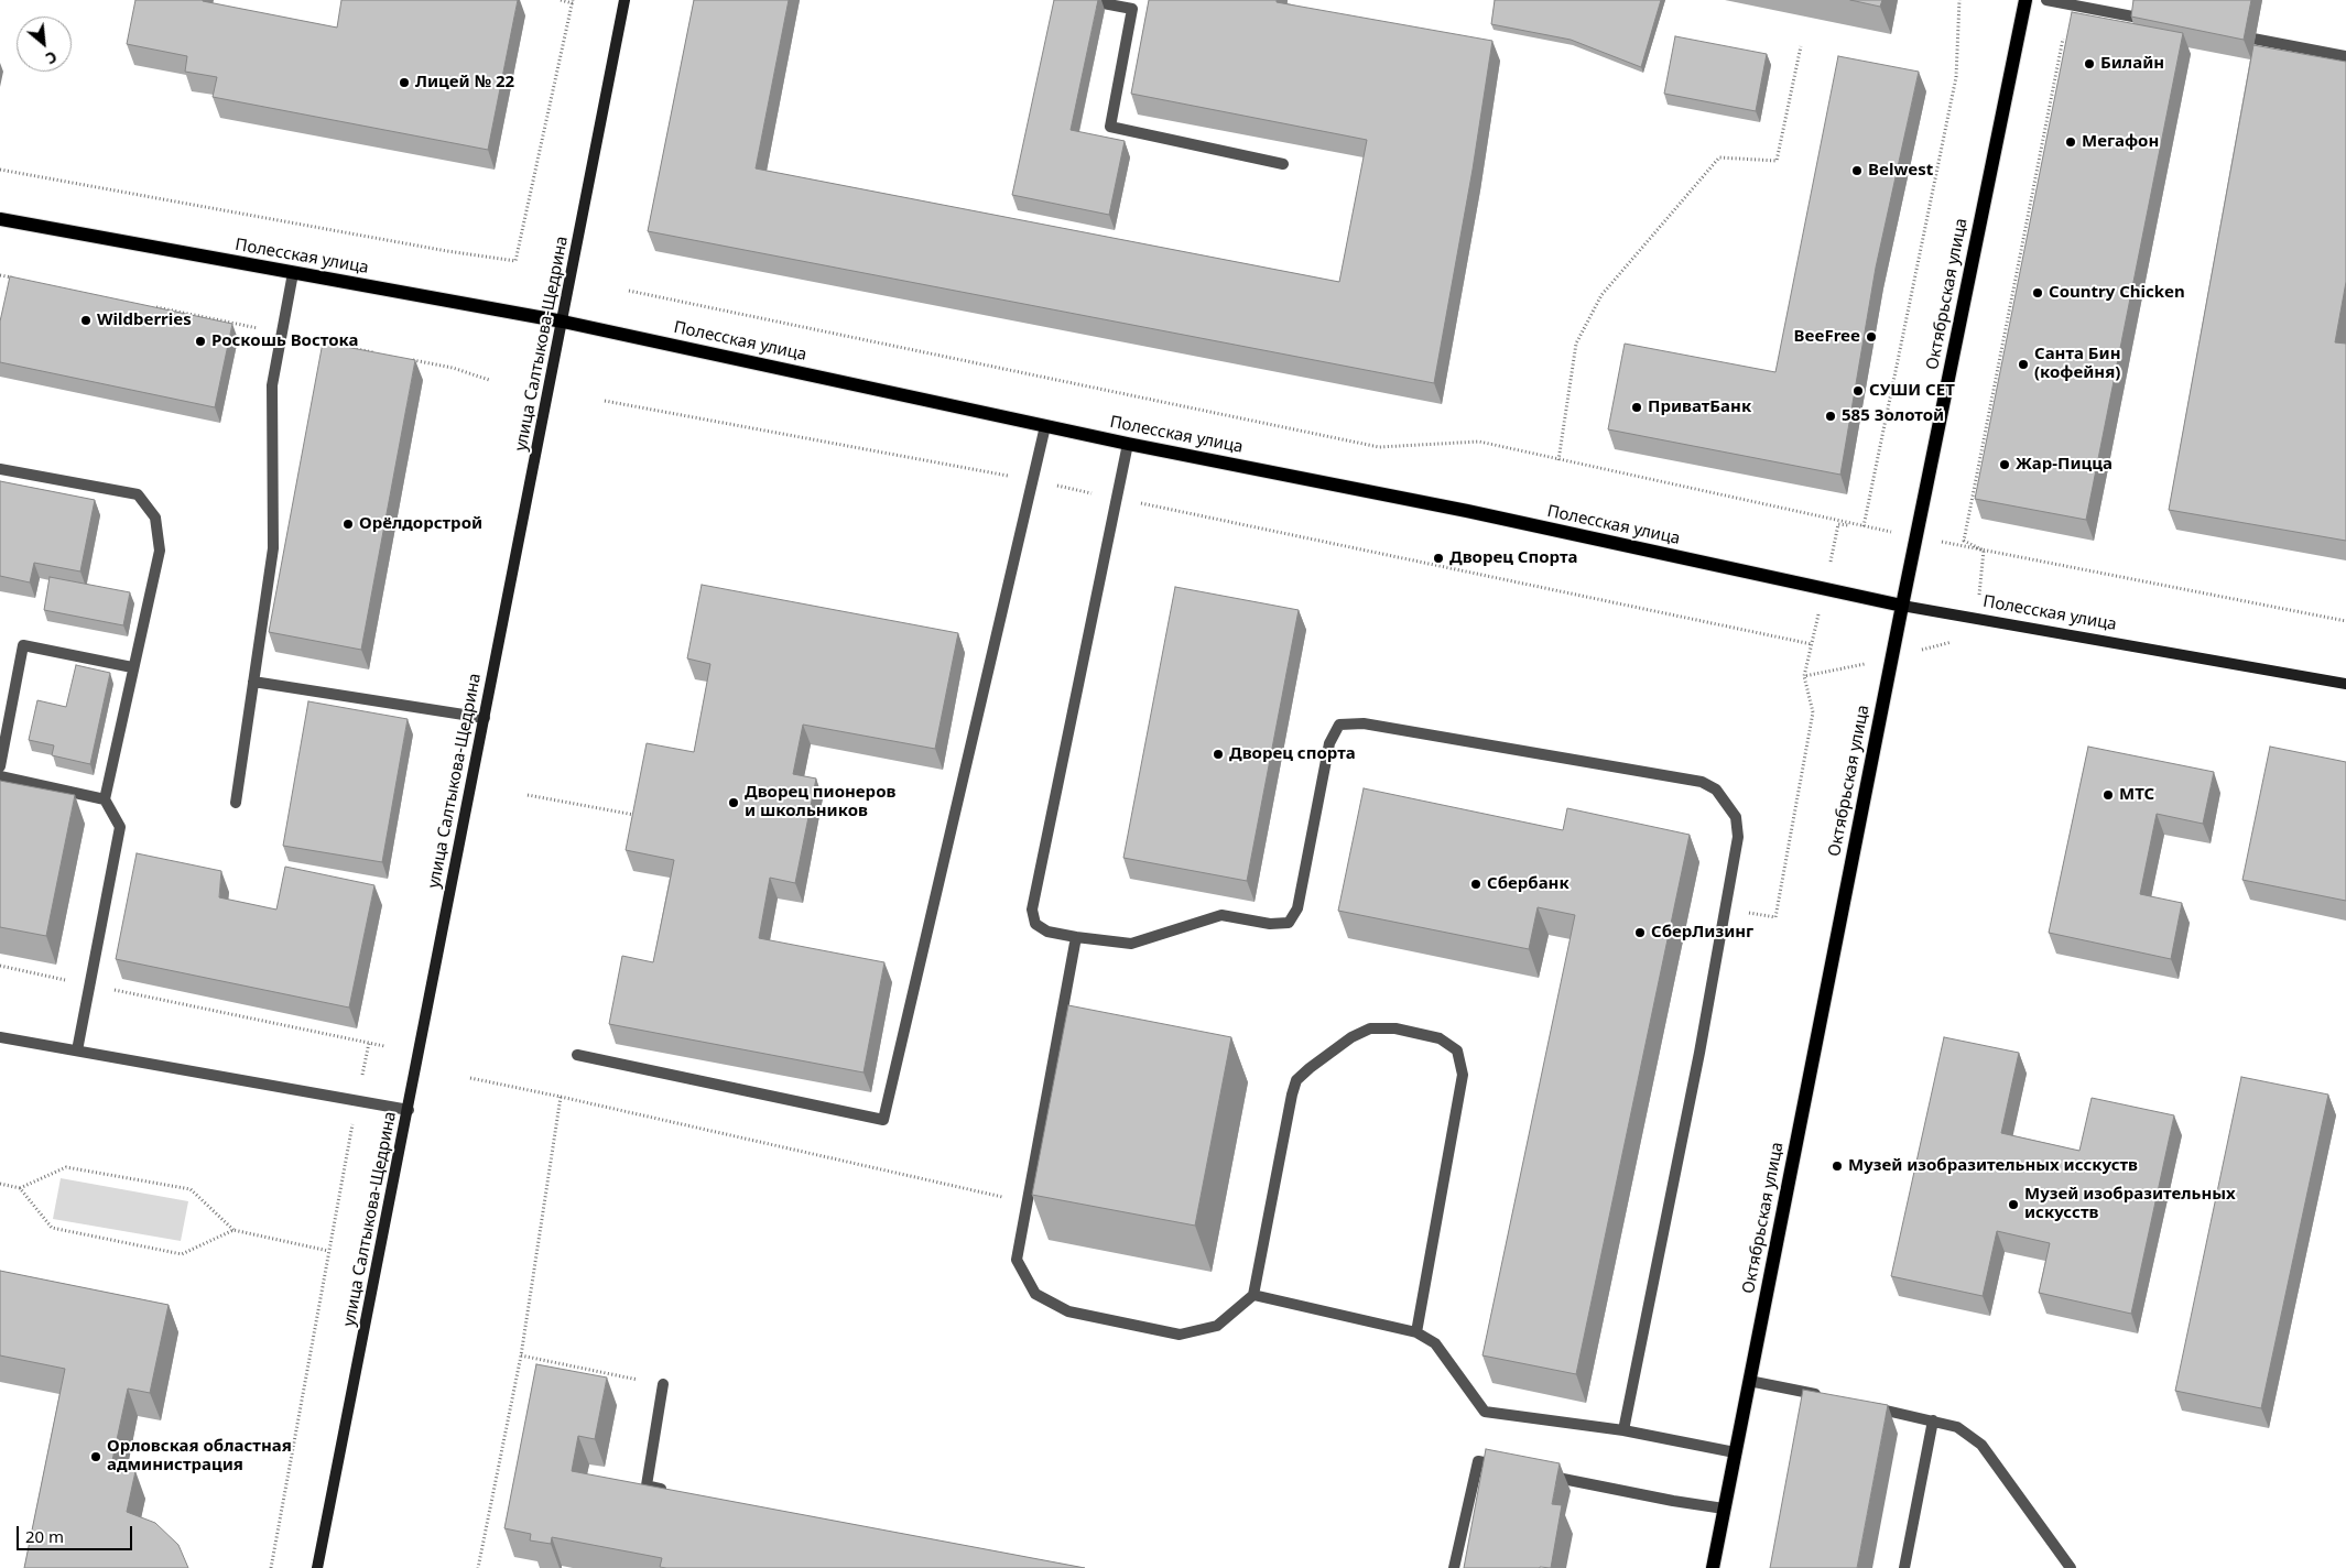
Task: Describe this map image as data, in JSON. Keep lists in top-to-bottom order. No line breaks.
{"streets":{"main road":["Полесская улица","Октябрьская улица"],"street":["улица Салтыкова-Щедрина"]},"crossings":[["Полесская улица","Октябрьская улица"],["Полесская улица","улица Салтыкова-Щедрина"]],"places":["Билайн","Лицей № 22","Мегафон","Belwest","Country Chicken","Wildberries","BeeFree","Роскошь Востока","Санта Бин (кофейня)","СУШИ СЕТ","ПриватБанк","585 Золотой","Жар-Пицца","Орёлдорстрой","Дворец Спорта","Дворец спорта","МТС","Дворец пионеров и школьников","Сбербанк","СберЛизинг","Музей изобразительных исскуств","Музей изобразительных искусств","Орловская областная администрация"],"scale_bar":"20 m","north":"bottom right"}
